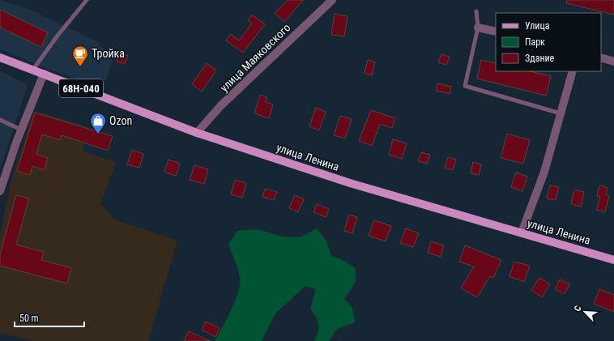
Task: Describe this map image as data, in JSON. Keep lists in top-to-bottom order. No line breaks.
{"streets":{"main road":["68Н-040","улица Ленина"],"street":["улица Маяковского"]},"crossings":[["улица Маяковского","улица Ленина"]],"places":{"cafe":["Тройка"],"shop":["Ozon"]},"legend":["Улица","Парк","Здание"],"scale_bar":"50 m","north":"top left"}
